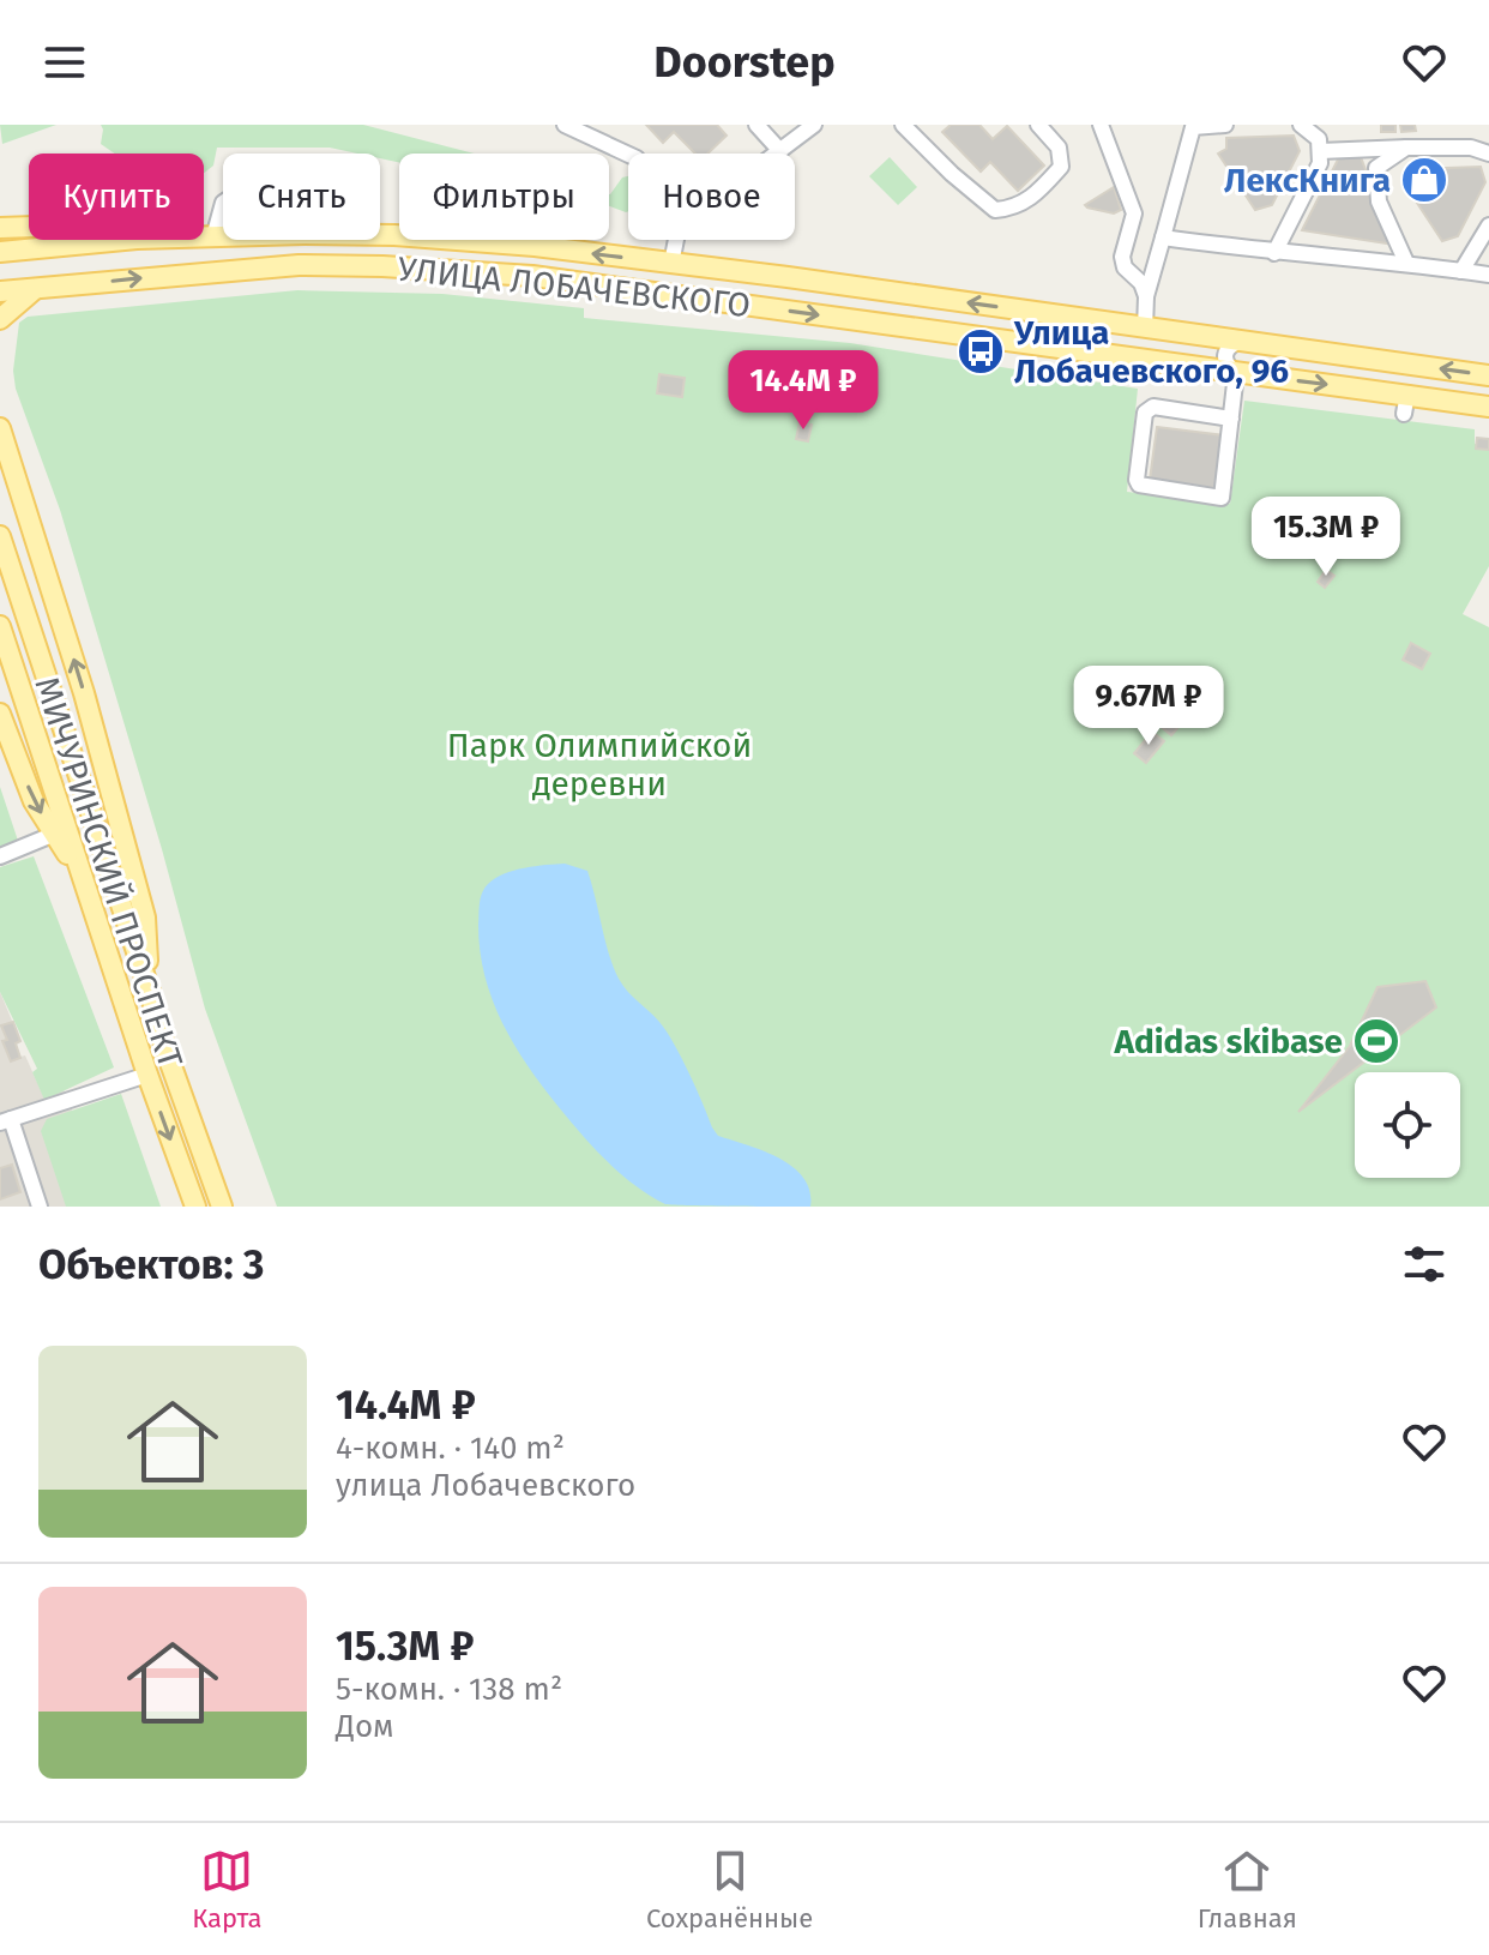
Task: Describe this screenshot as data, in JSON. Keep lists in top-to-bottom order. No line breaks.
{"streets":{"main road":["УЛИЦА ЛОБАЧЕВСКОГО","МИЧУРИНСКИЙ ПРОСПЕКТ"]},"parks":["Парк Олимпийской деревни"],"places":{"shop":["ЛексКнига"],"bus stop":["Улица Лобачевского, 96"],"sports":["Adidas skibase"]},"page":{"header":"Doorstep","chip":["Купить","Снять","Фильтры","Новое"],"price":["14.4M ₽","15.3M ₽","9.67M ₽"],"heading":"Объектов: 3","list":[{"name":"14.4M ₽","note":"4-комн. · 140 m² · улица Лобачевского"},{"name":"15.3M ₽","note":"5-комн. · 138 m² · Дом"}],"tabs":["Карта","Сохранённые","Главная"]}}
